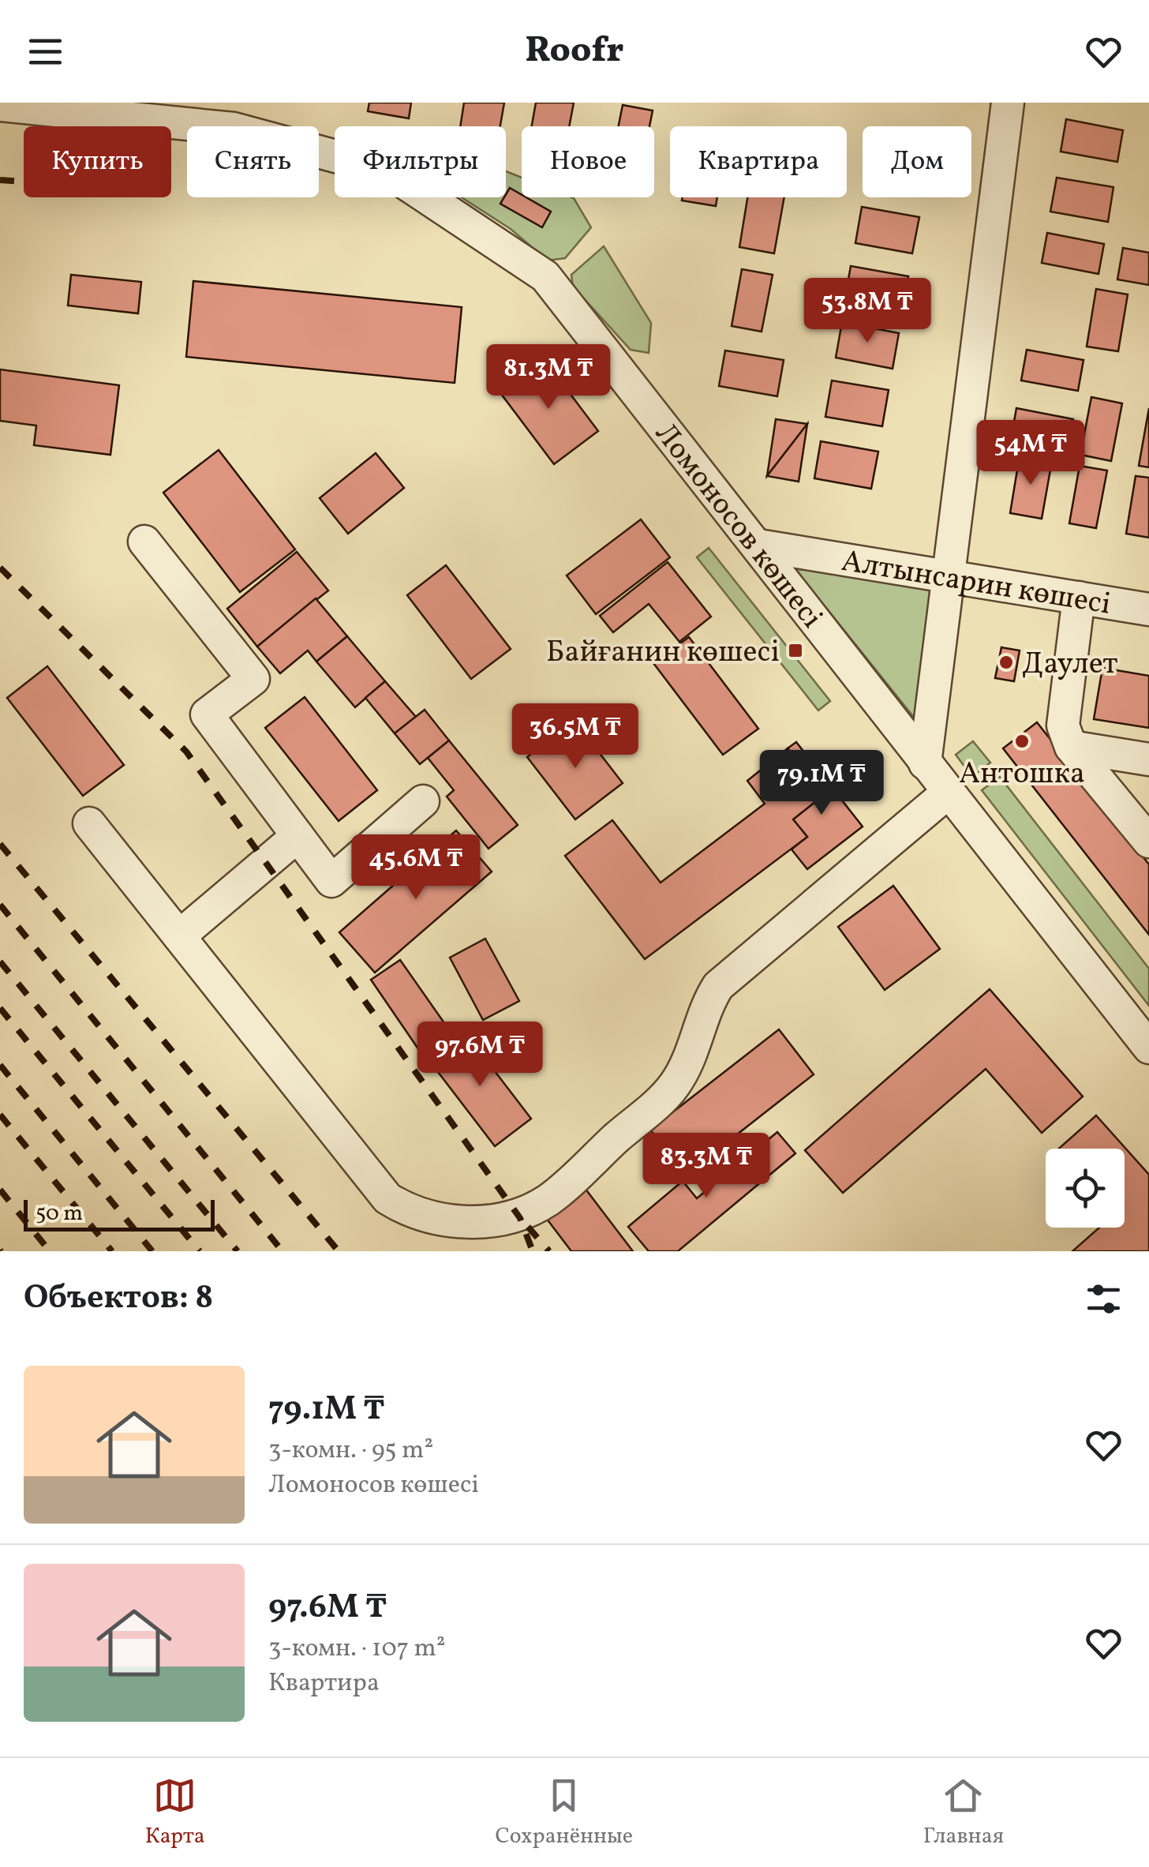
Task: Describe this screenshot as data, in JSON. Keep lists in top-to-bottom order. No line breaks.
{"streets":{"street":["Ломоносов көшесі","Алтынсарин көшесі"]},"crossings":[["Ломоносов көшесі","Алтынсарин көшесі"]],"places":{"transit":["Байғанин көшесі"],"other":["Даулет","Антошка"]},"scale_bar":"50 m","page":{"header":"Roofr","chip":["Купить","Снять","Фильтры","Новое","Квартира","Дом"],"price":["53.8M ₸","81.3M ₸","54M ₸","36.5M ₸","79.1M ₸","45.6M ₸","97.6M ₸","83.3M ₸"],"scale":"50 m","heading":"Объектов: 8","list":[{"name":"79.1M ₸","note":"3-комн. · 95 m² · Ломоносов көшесі"},{"name":"97.6M ₸","note":"3-комн. · 107 m² · Квартира"}],"tabs":["Карта","Сохранённые","Главная"]}}
